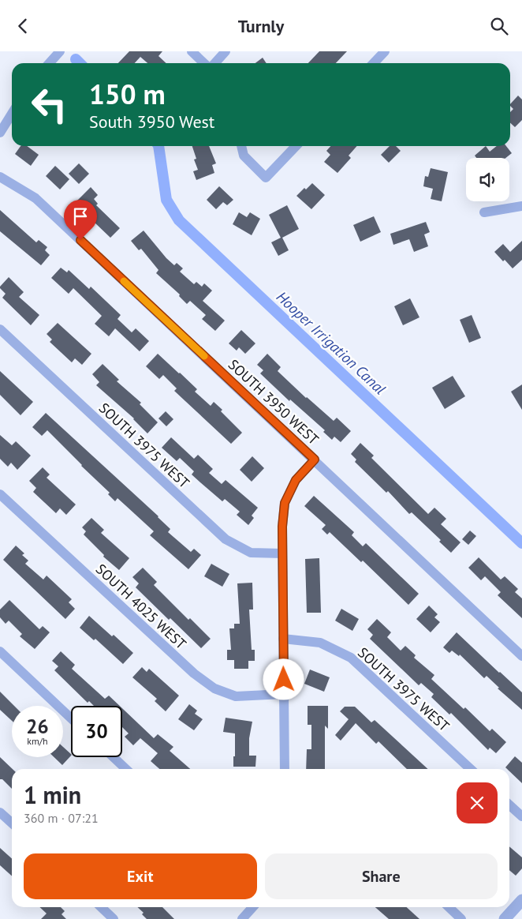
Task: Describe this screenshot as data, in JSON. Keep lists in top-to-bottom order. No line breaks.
{"streets":{"street":["SOUTH 3950 WEST","SOUTH 3975 WEST","SOUTH 4025 WEST"]},"water":["Hooper Irrigation Canal"],"page":{"header":"Turnly","turn":["150 m","South 3950 West"],"speed":"26 km/h","limit":"30","heading":["1 min","360 m · 07:21"],"buttons":["Exit","Share"]}}
